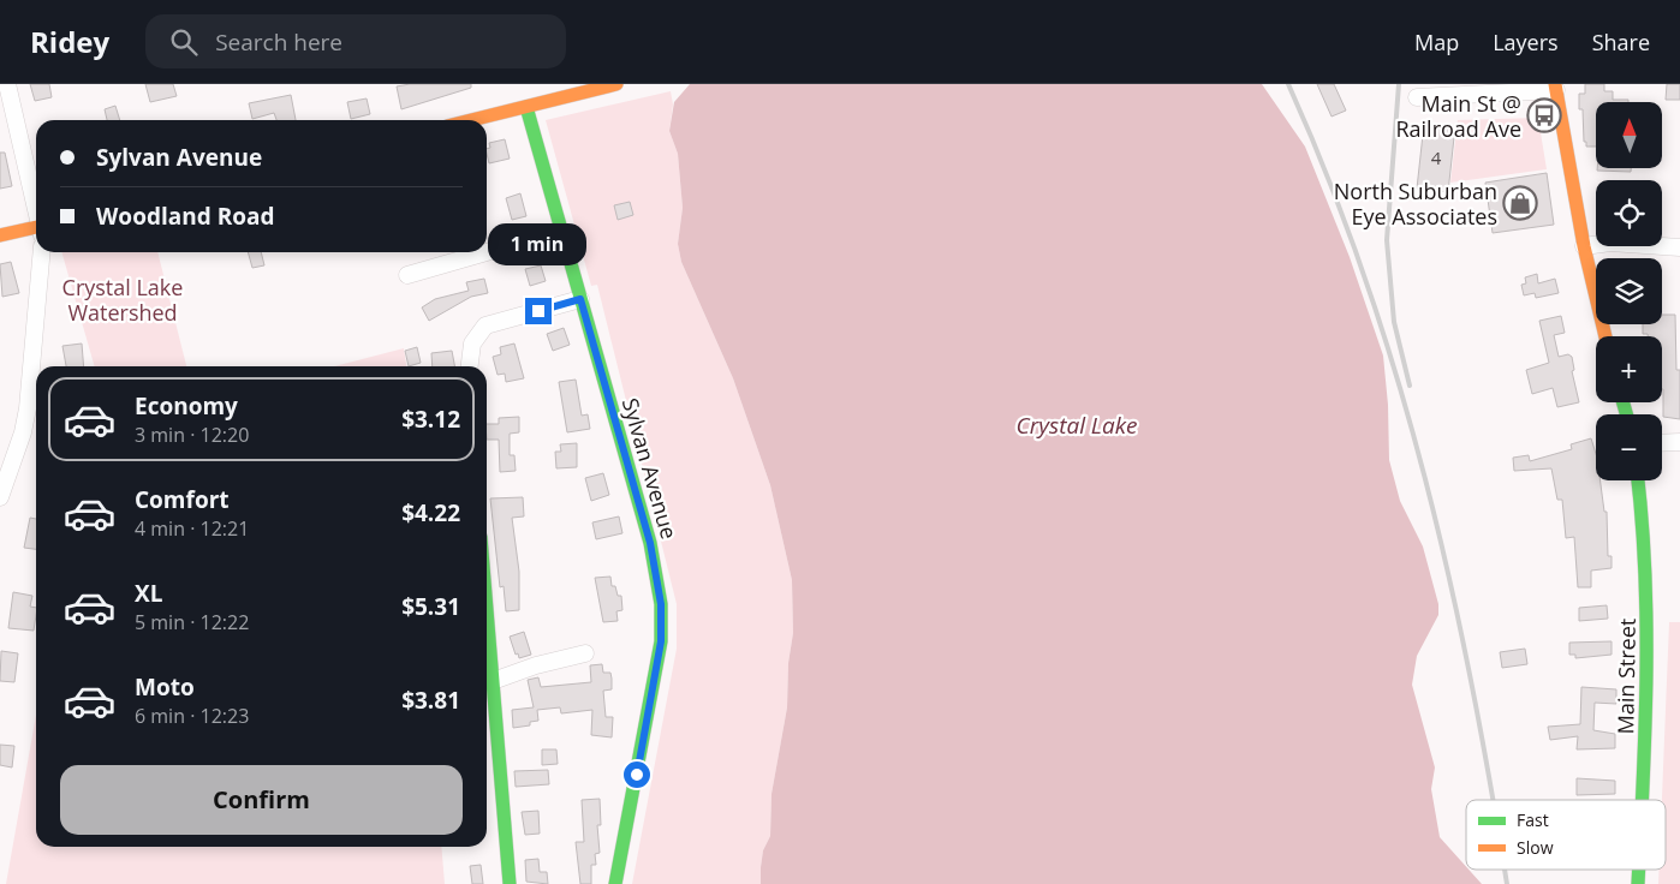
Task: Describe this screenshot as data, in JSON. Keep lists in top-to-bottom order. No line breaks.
{"streets":{"street":["Sylvan Avenue","Main Street"]},"water":["Crystal Lake"],"parks":["Crystal Lake Watershed"],"places":{"bus stop":["Main St @ Railroad Ave"],"shop":["North Suburban Eye Associates"]},"house_numbers":["4"],"legend":["Fast","Slow"],"north":"top","page":{"header":"Ridey","search":"Search here","nav":["Map","Layers","Share"],"map_buttons":["+","−"],"banner":["Sylvan Avenue","Woodland Road"],"bubble":"1 min","list":[{"name":"Economy","note":"3 min · 12:20","value":"$3.12"},{"name":"Comfort","note":"4 min · 12:21","value":"$4.22"},{"name":"XL","note":"5 min · 12:22","value":"$5.31"},{"name":"Moto","note":"6 min · 12:23","value":"$3.81"}],"buttons":"Confirm"}}
